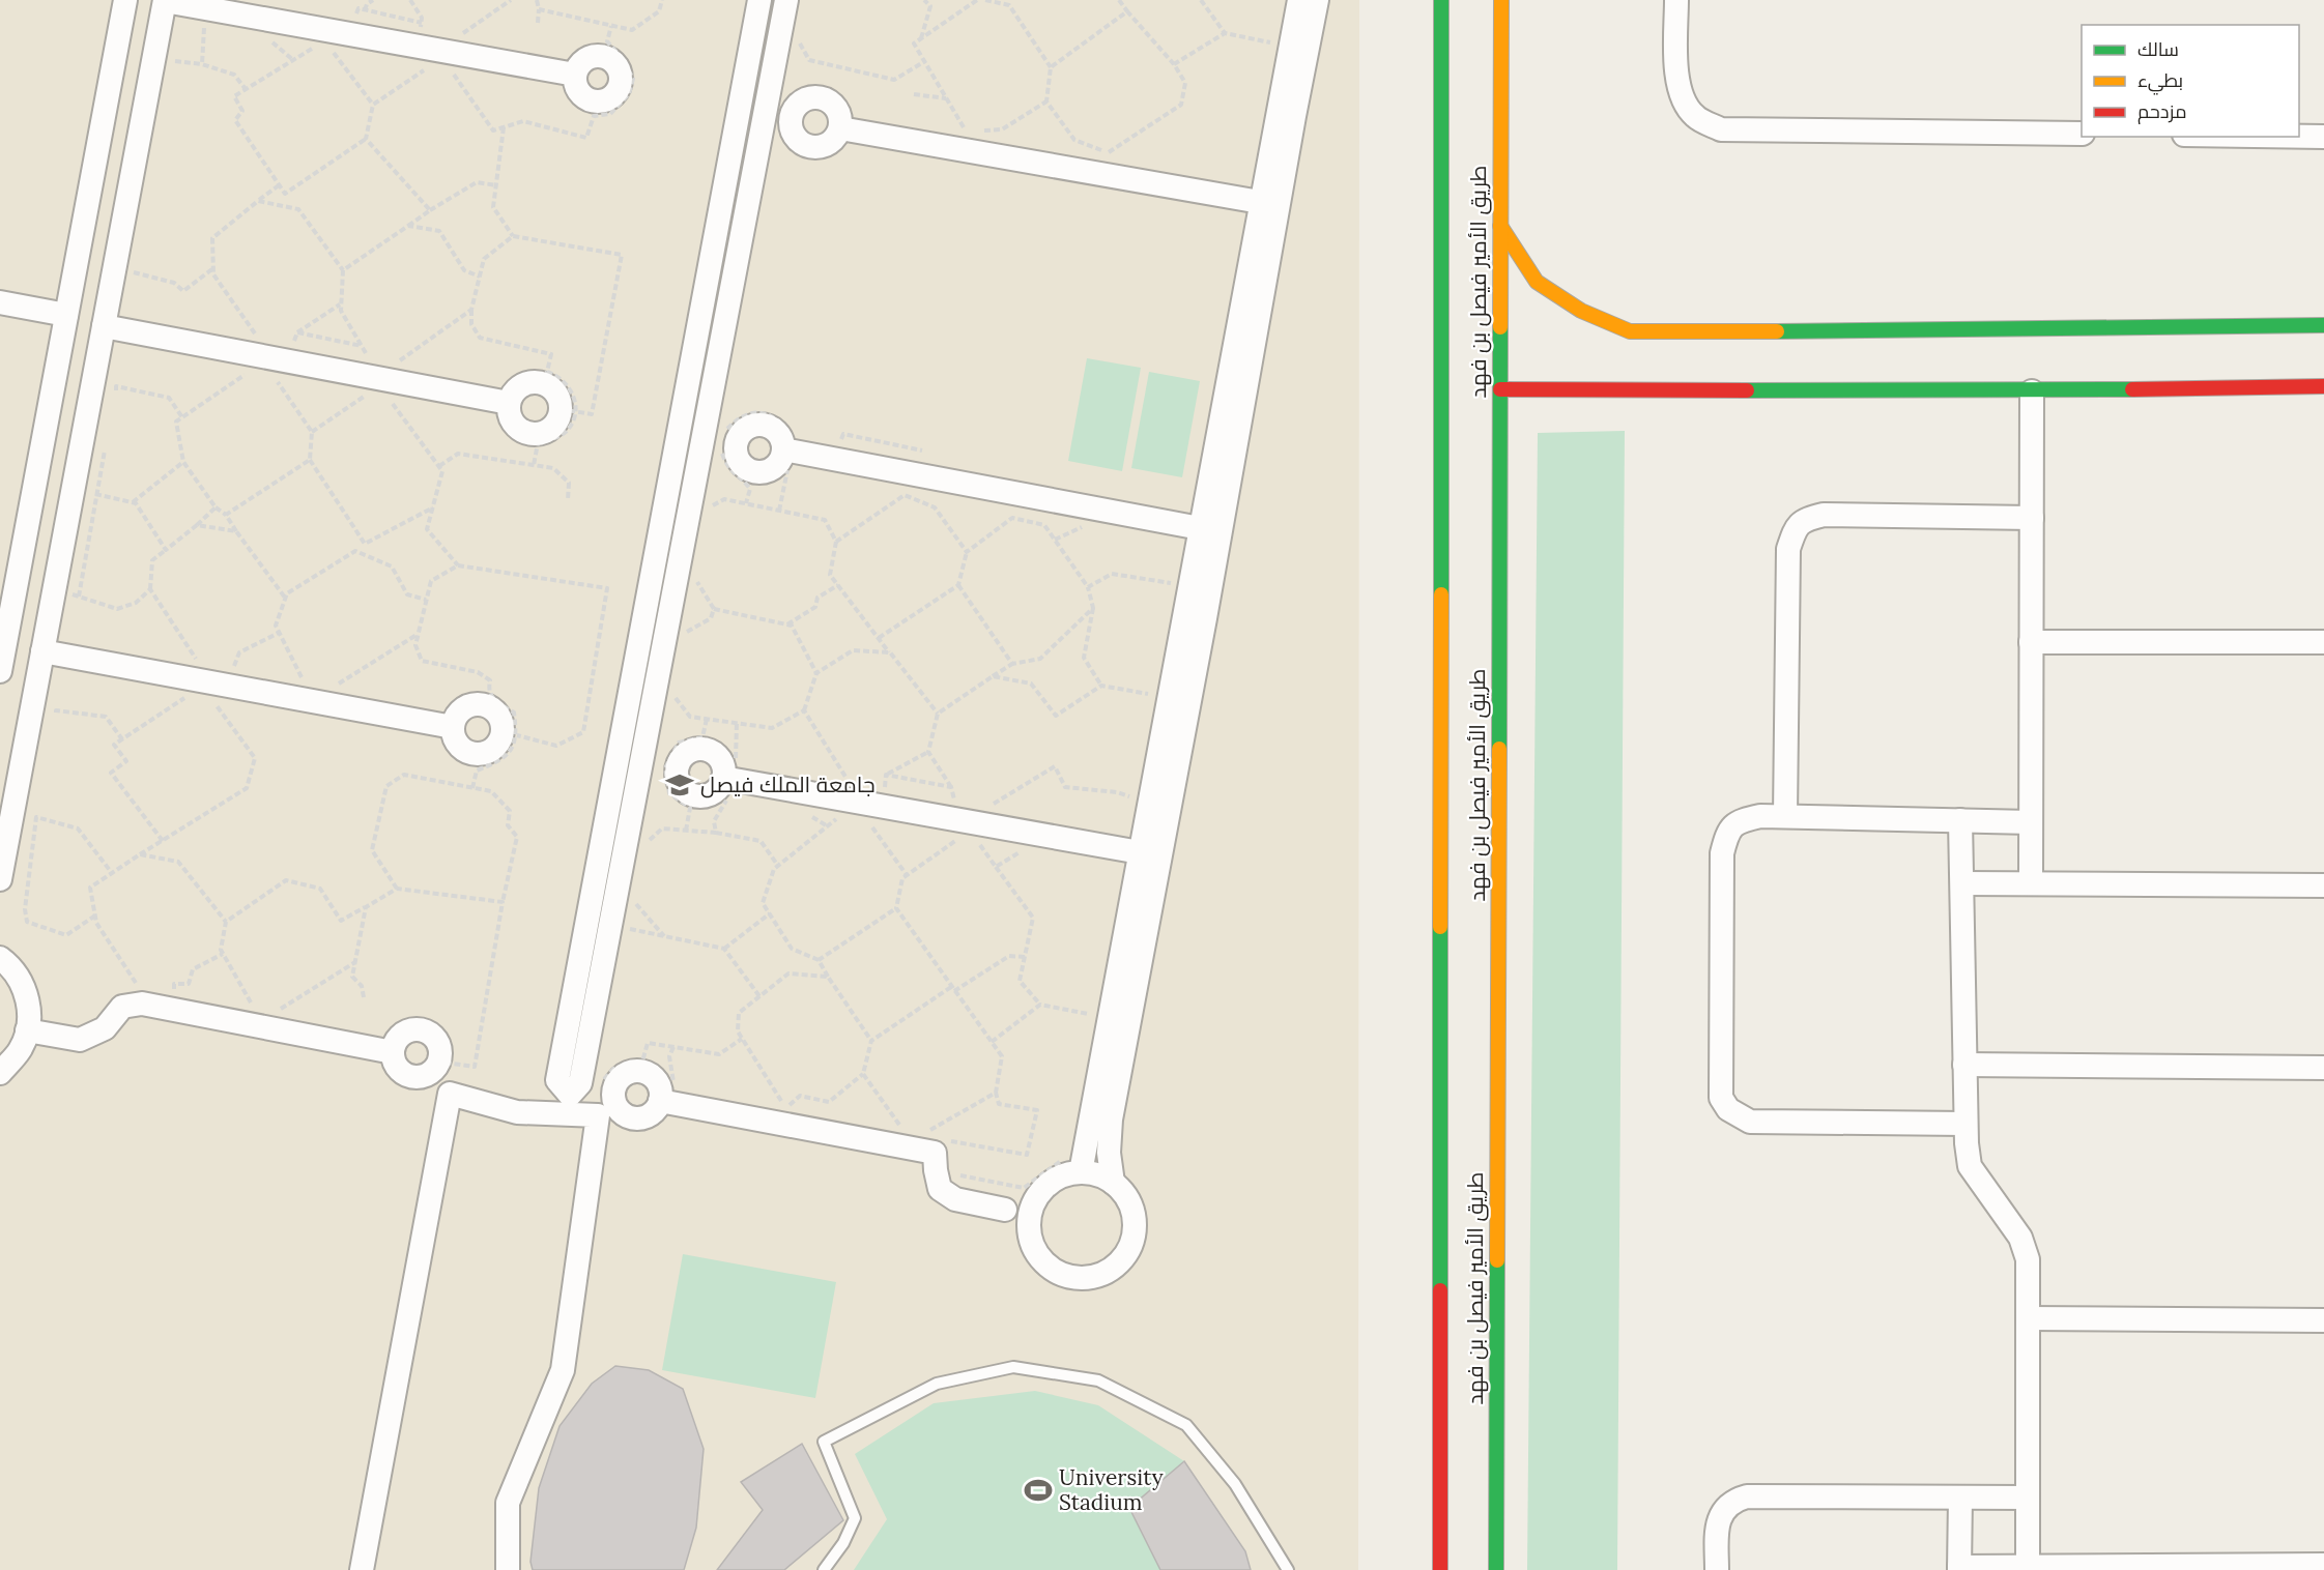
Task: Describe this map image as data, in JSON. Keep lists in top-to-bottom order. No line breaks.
{"streets":{"main road":["طريق الأمير فيصل بن فهد"]},"places":{"school or university":["جامعة الملك فيصل"],"sports":["University Stadium"]},"legend":["سالك","بطيء","مزدحم"]}
